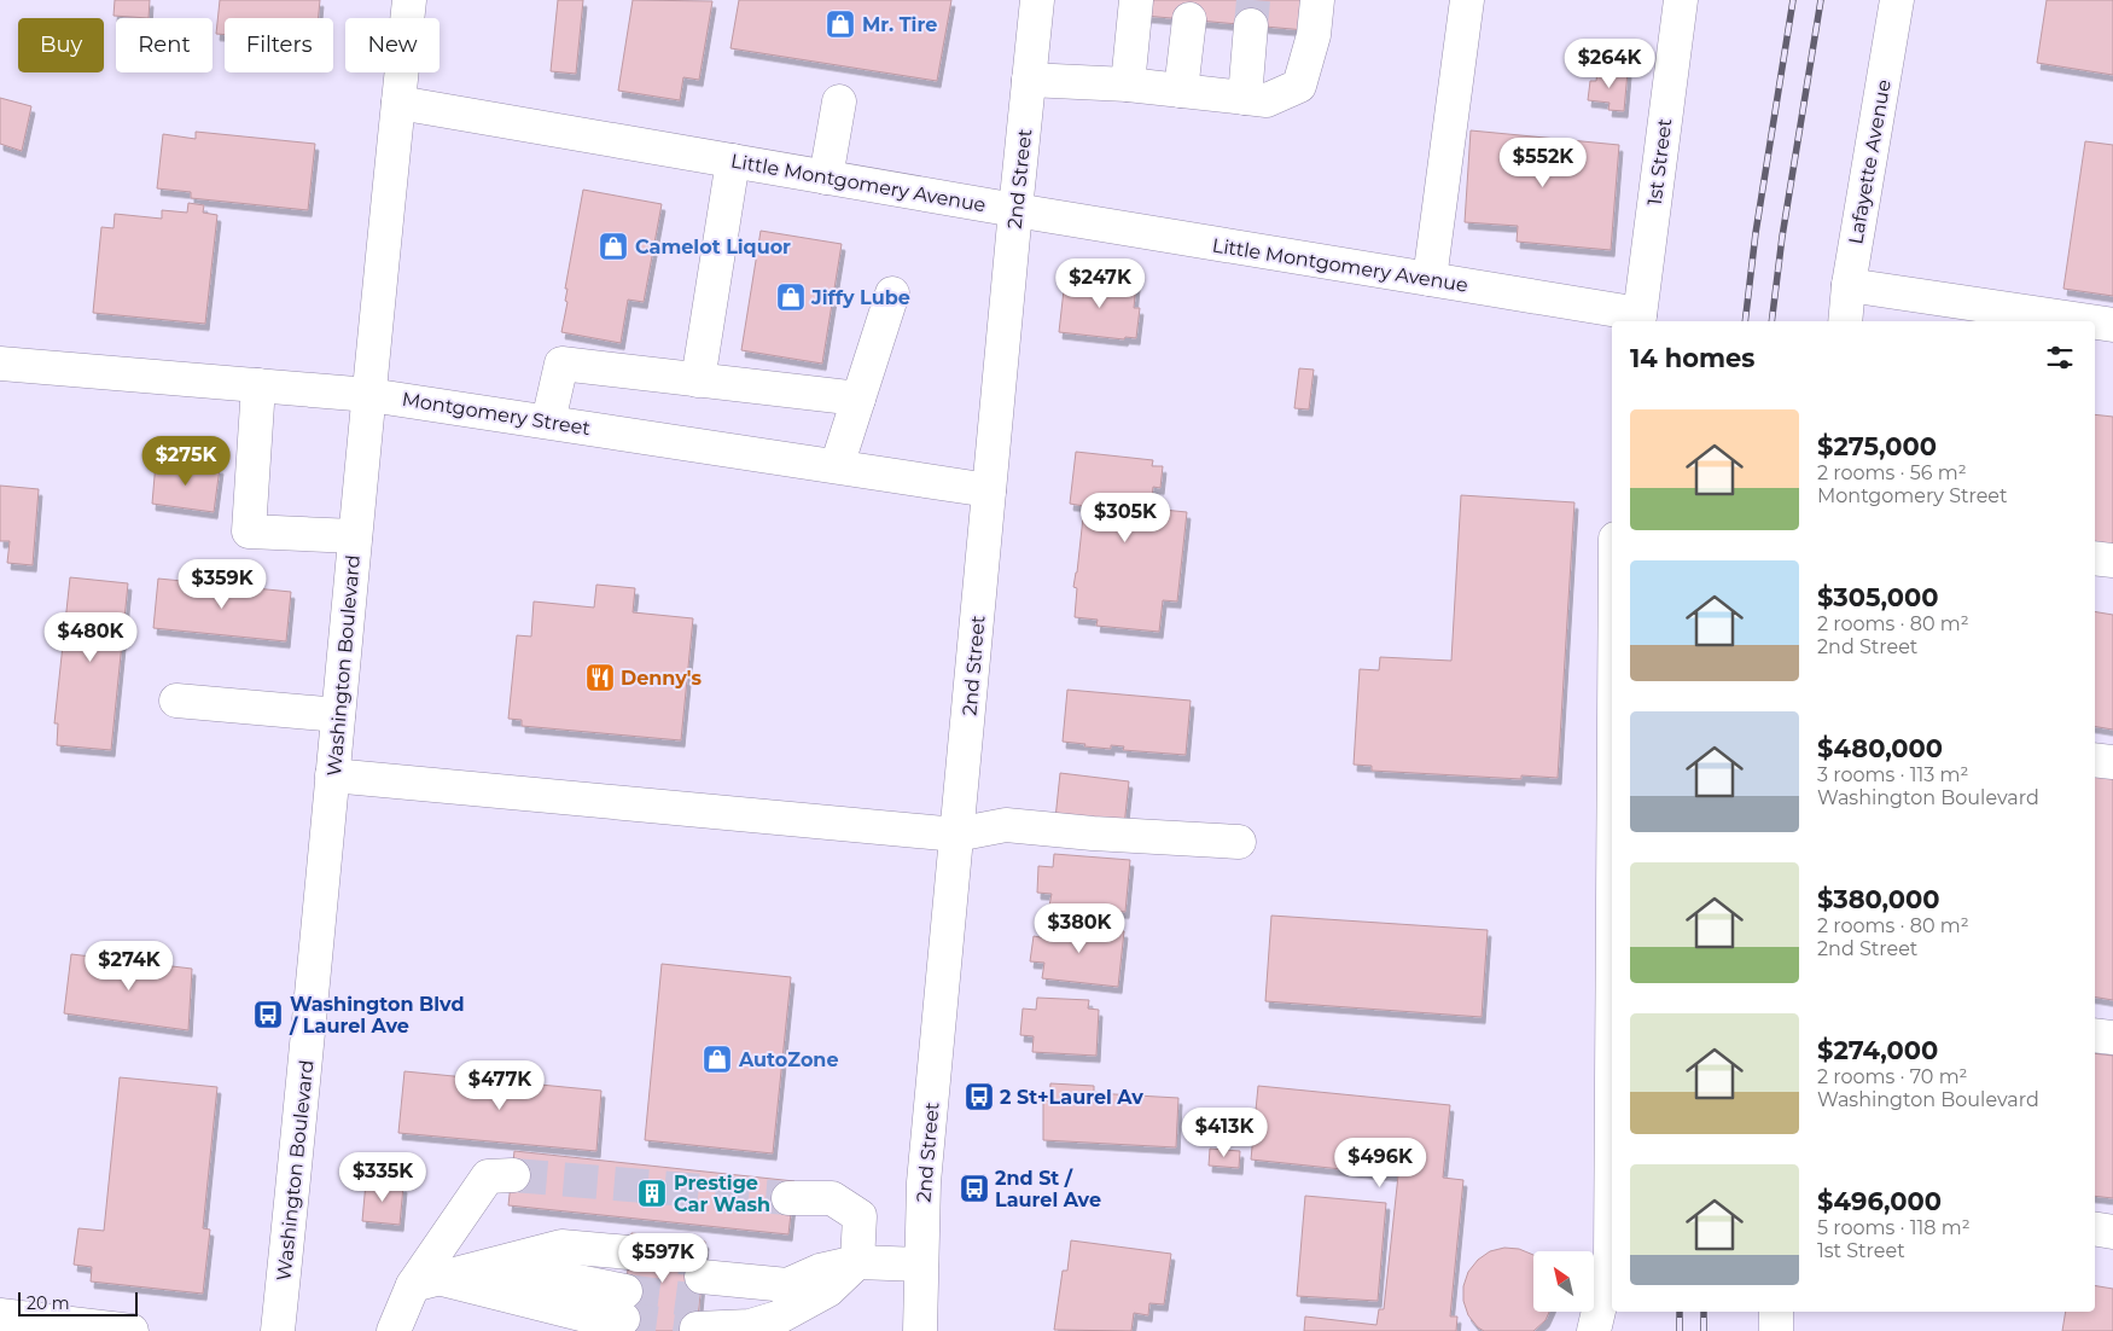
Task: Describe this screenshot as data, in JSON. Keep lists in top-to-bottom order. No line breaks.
{"streets":{"street":["1st Street","Lafayette Avenue","2nd Street","Little Montgomery Avenue","Montgomery Street","Washington Boulevard"]},"crossings":[["1st Street","Little Montgomery Avenue"],["2nd Street","Little Montgomery Avenue"],["2nd Street","Montgomery Street"],["Little Montgomery Avenue","Washington Boulevard"],["Montgomery Street","Washington Boulevard"]],"places":{"shop":["Mr. Tire","Camelot Liquor","Jiffy Lube","AutoZone"],"restaurant":["Denny's"],"bus stop":["Washington Blvd / Laurel Ave","2 St+Laurel Av","2nd St / Laurel Ave"],"building":["Prestige Car Wash"]},"scale_bar":"20 m","north":"top left","page":{"chip":["Buy","Rent","Filters","New"],"price":["$264K","$552K","$247K","$275K","$305K","$359K","$480K","$380K","$274K","$477K","$413K","$496K","$335K","$597K"],"heading":"14 homes","list":[{"name":"$275,000","note":"2 rooms · 56 m² · Montgomery Street"},{"name":"$305,000","note":"2 rooms · 80 m² · 2nd Street"},{"name":"$480,000","note":"3 rooms · 113 m² · Washington Boulevard"},{"name":"$380,000","note":"2 rooms · 80 m² · 2nd Street"},{"name":"$274,000","note":"2 rooms · 70 m² · Washington Boulevard"},{"name":"$496,000","note":"5 rooms · 118 m² · 1st Street"}],"scale":"20 m"}}
